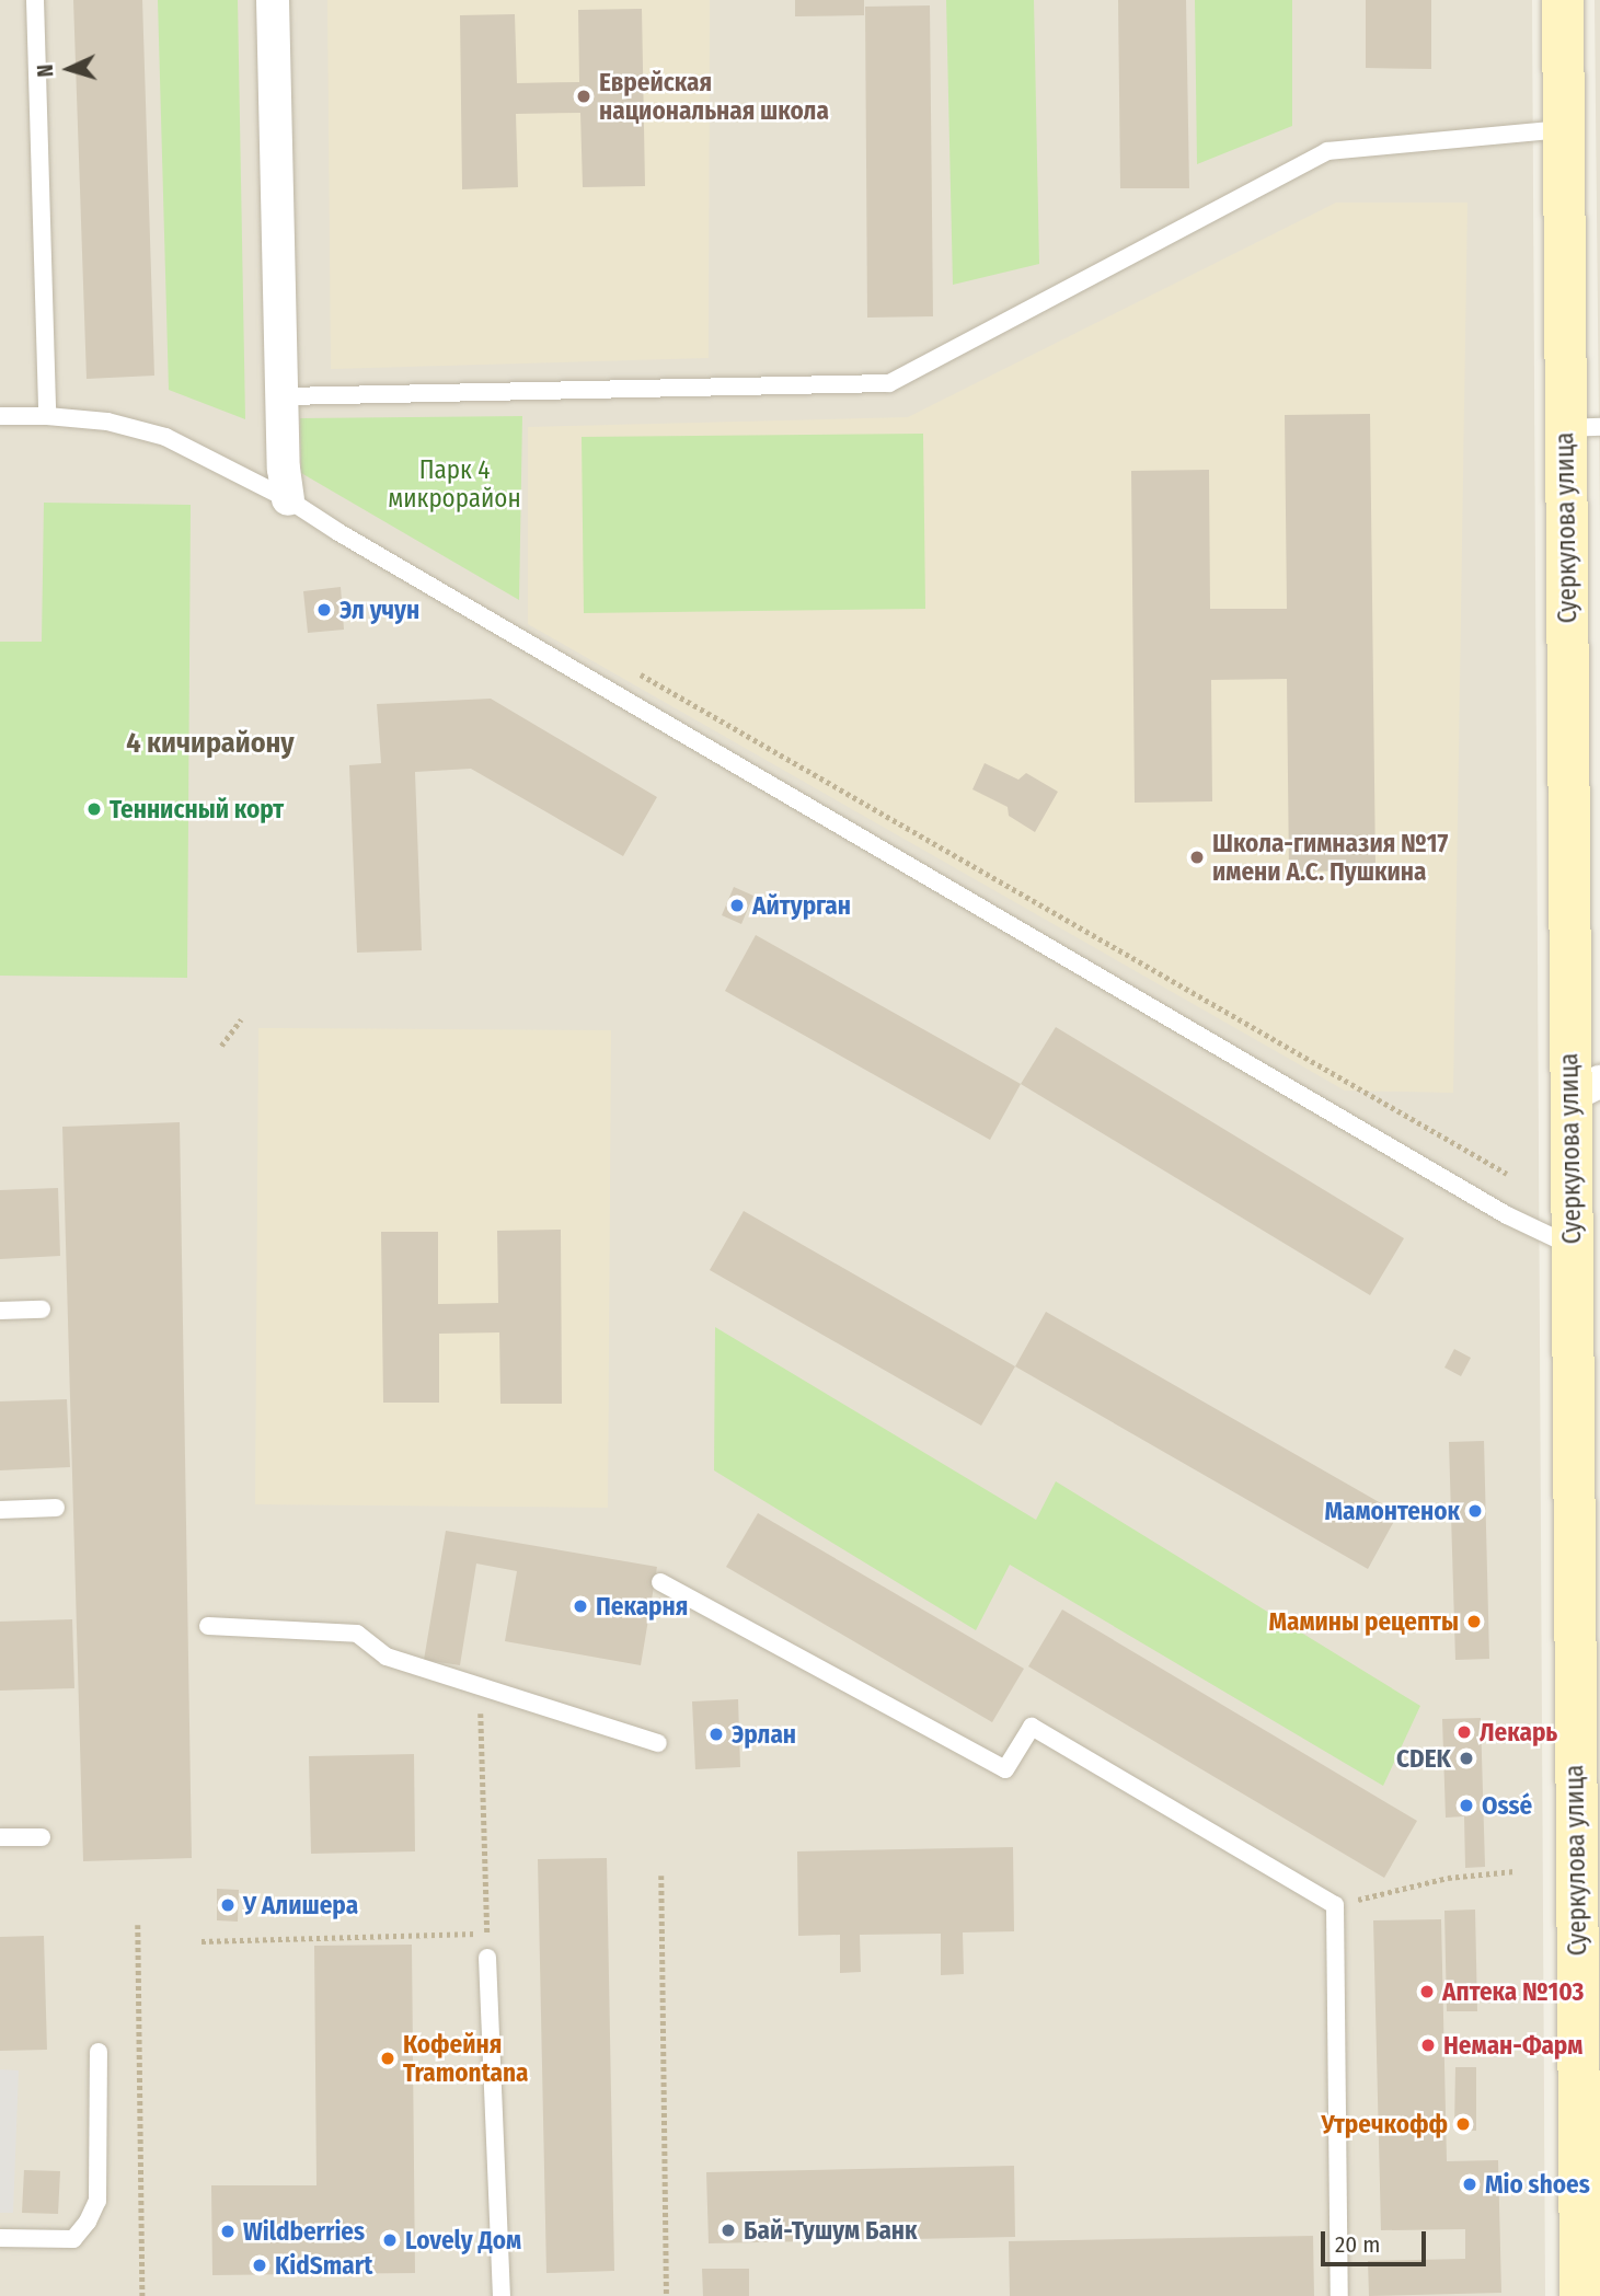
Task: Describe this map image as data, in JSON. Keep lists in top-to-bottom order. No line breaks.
{"streets":{"main road":["Суеркулова улица"]},"districts":["4 кичирайону"],"parks":["Парк 4 микрорайон"],"places":["Еврейская национальная школа","Эл учун","Теннисный корт","Школа-гимназия №17 имени А.С. Пушкина","Айтурган","Мамонтенок","Пекарня","Мамины рецепты","Лекарь","Эрлан","CDEK","Ossé","У Алишера","Аптека №103","Неман-Фарм","Кофейня Tramontana","Утречкофф","Mio shoes","Бай-Тушум Банк","Wildberries","Lovely Дом","KidSmart"],"scale_bar":"20 m","north":"left"}
